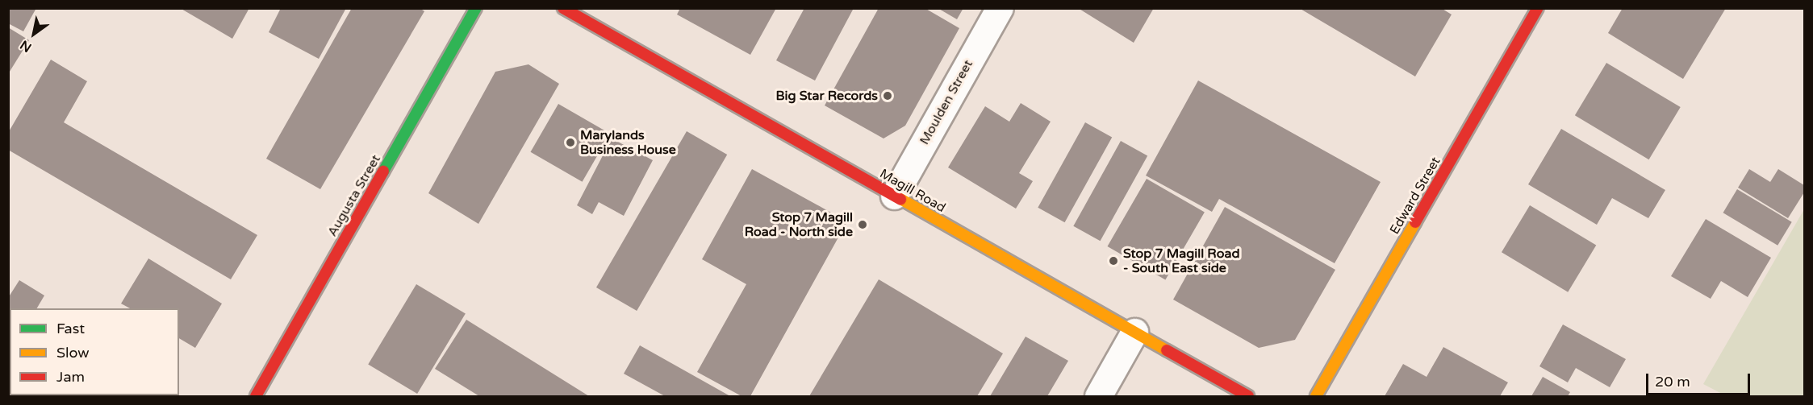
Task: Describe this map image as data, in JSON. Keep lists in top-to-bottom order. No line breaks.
{"streets":{"street":["Moulden Street","Magill Road","Augusta Street","Edward Street"]},"crossings":[["Moulden Street","Magill Road"]],"places":["Big Star Records","Marylands Business House","Stop 7 Magill Road - North side","Stop 7 Magill Road - South East side"],"legend":["Fast","Slow","Jam"],"scale_bar":"20 m","north":"bottom left"}
